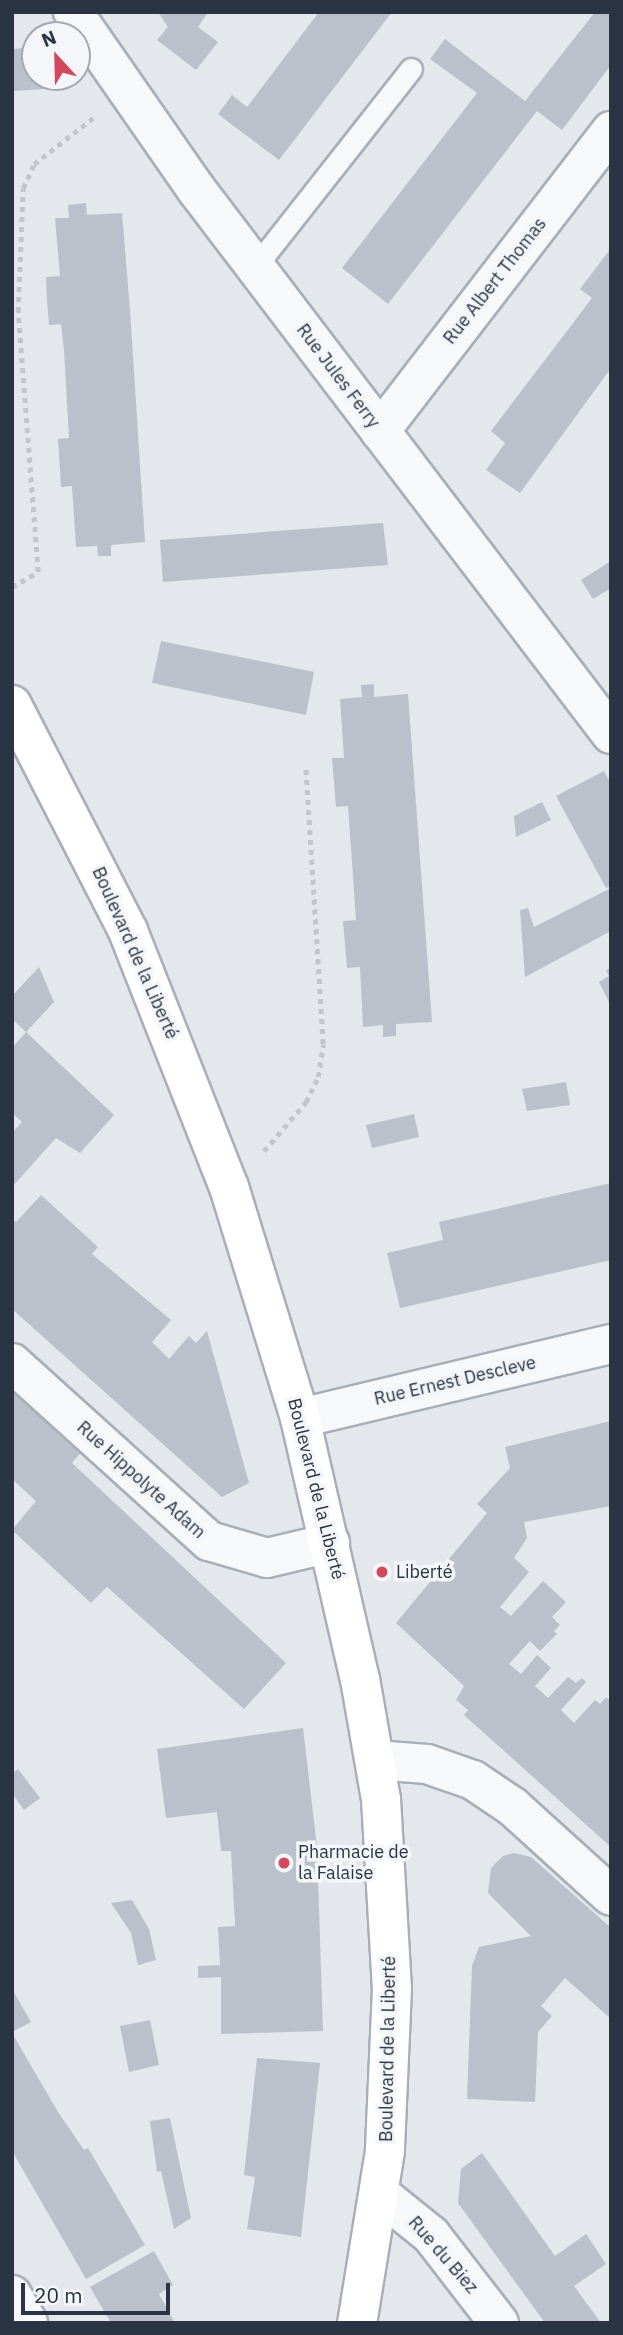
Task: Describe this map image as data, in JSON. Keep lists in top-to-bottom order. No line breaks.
{"streets":{"main road":["Boulevard de la Liberté"],"street":["Rue Albert Thomas","Rue Jules Ferry","Rue Ernest Descleve","Rue Hippolyte Adam","Rue du Biez"]},"crossings":[["Rue Albert Thomas","Rue Jules Ferry"],["Boulevard de la Liberté","Rue Ernest Descleve"],["Boulevard de la Liberté","Rue Hippolyte Adam"],["Boulevard de la Liberté","Rue du Biez"]],"places":["Liberté","Pharmacie de la Falaise"],"scale_bar":"20 m","north":"top"}
